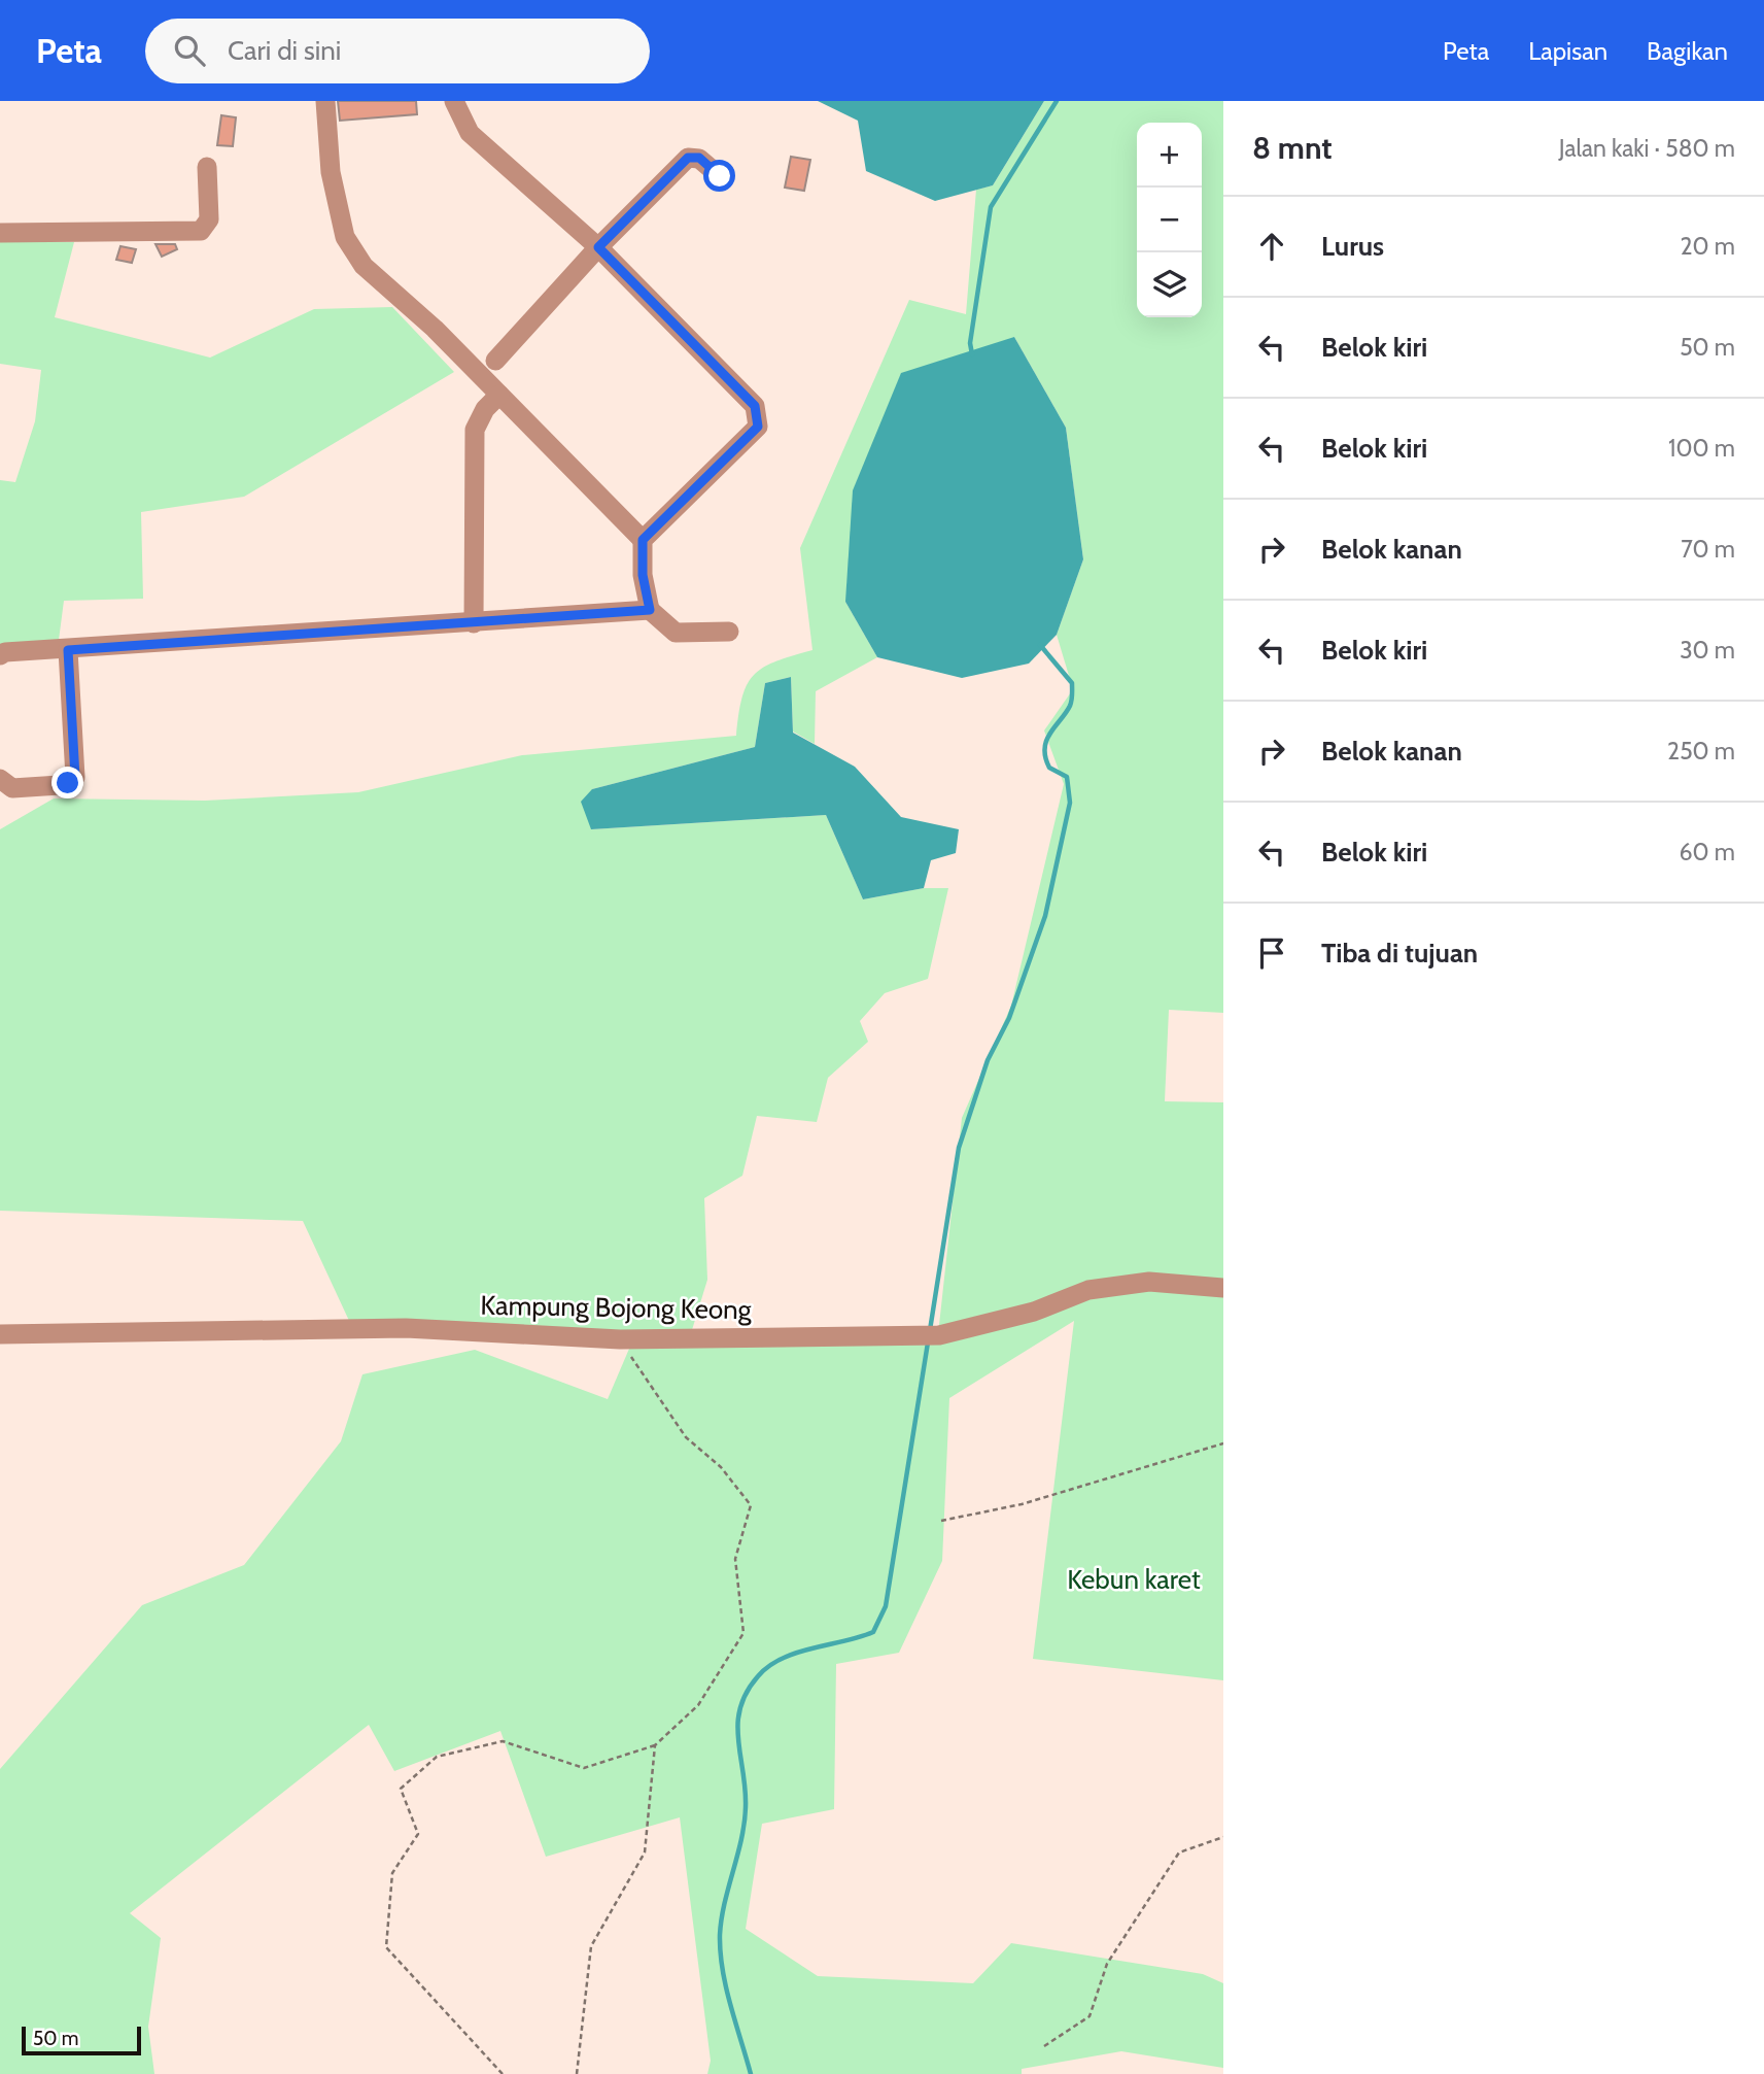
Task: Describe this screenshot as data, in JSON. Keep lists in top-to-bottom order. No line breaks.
{"streets":{"street":["Kampung Bojong Keong"]},"parks":["Kebun karet"],"scale_bar":"50 m","page":{"header":"Peta","search":"Cari di sini","nav":["Peta","Lapisan","Bagikan"],"heading":["8 mnt","Jalan kaki · 580 m"],"map_buttons":["+","−"],"list":[["Lurus","20 m"],["Belok kiri","50 m"],["Belok kiri","100 m"],["Belok kanan","70 m"],["Belok kiri","30 m"],["Belok kanan","250 m"],["Belok kiri","60 m"],"Tiba di tujuan"],"scale":"50 m"}}
